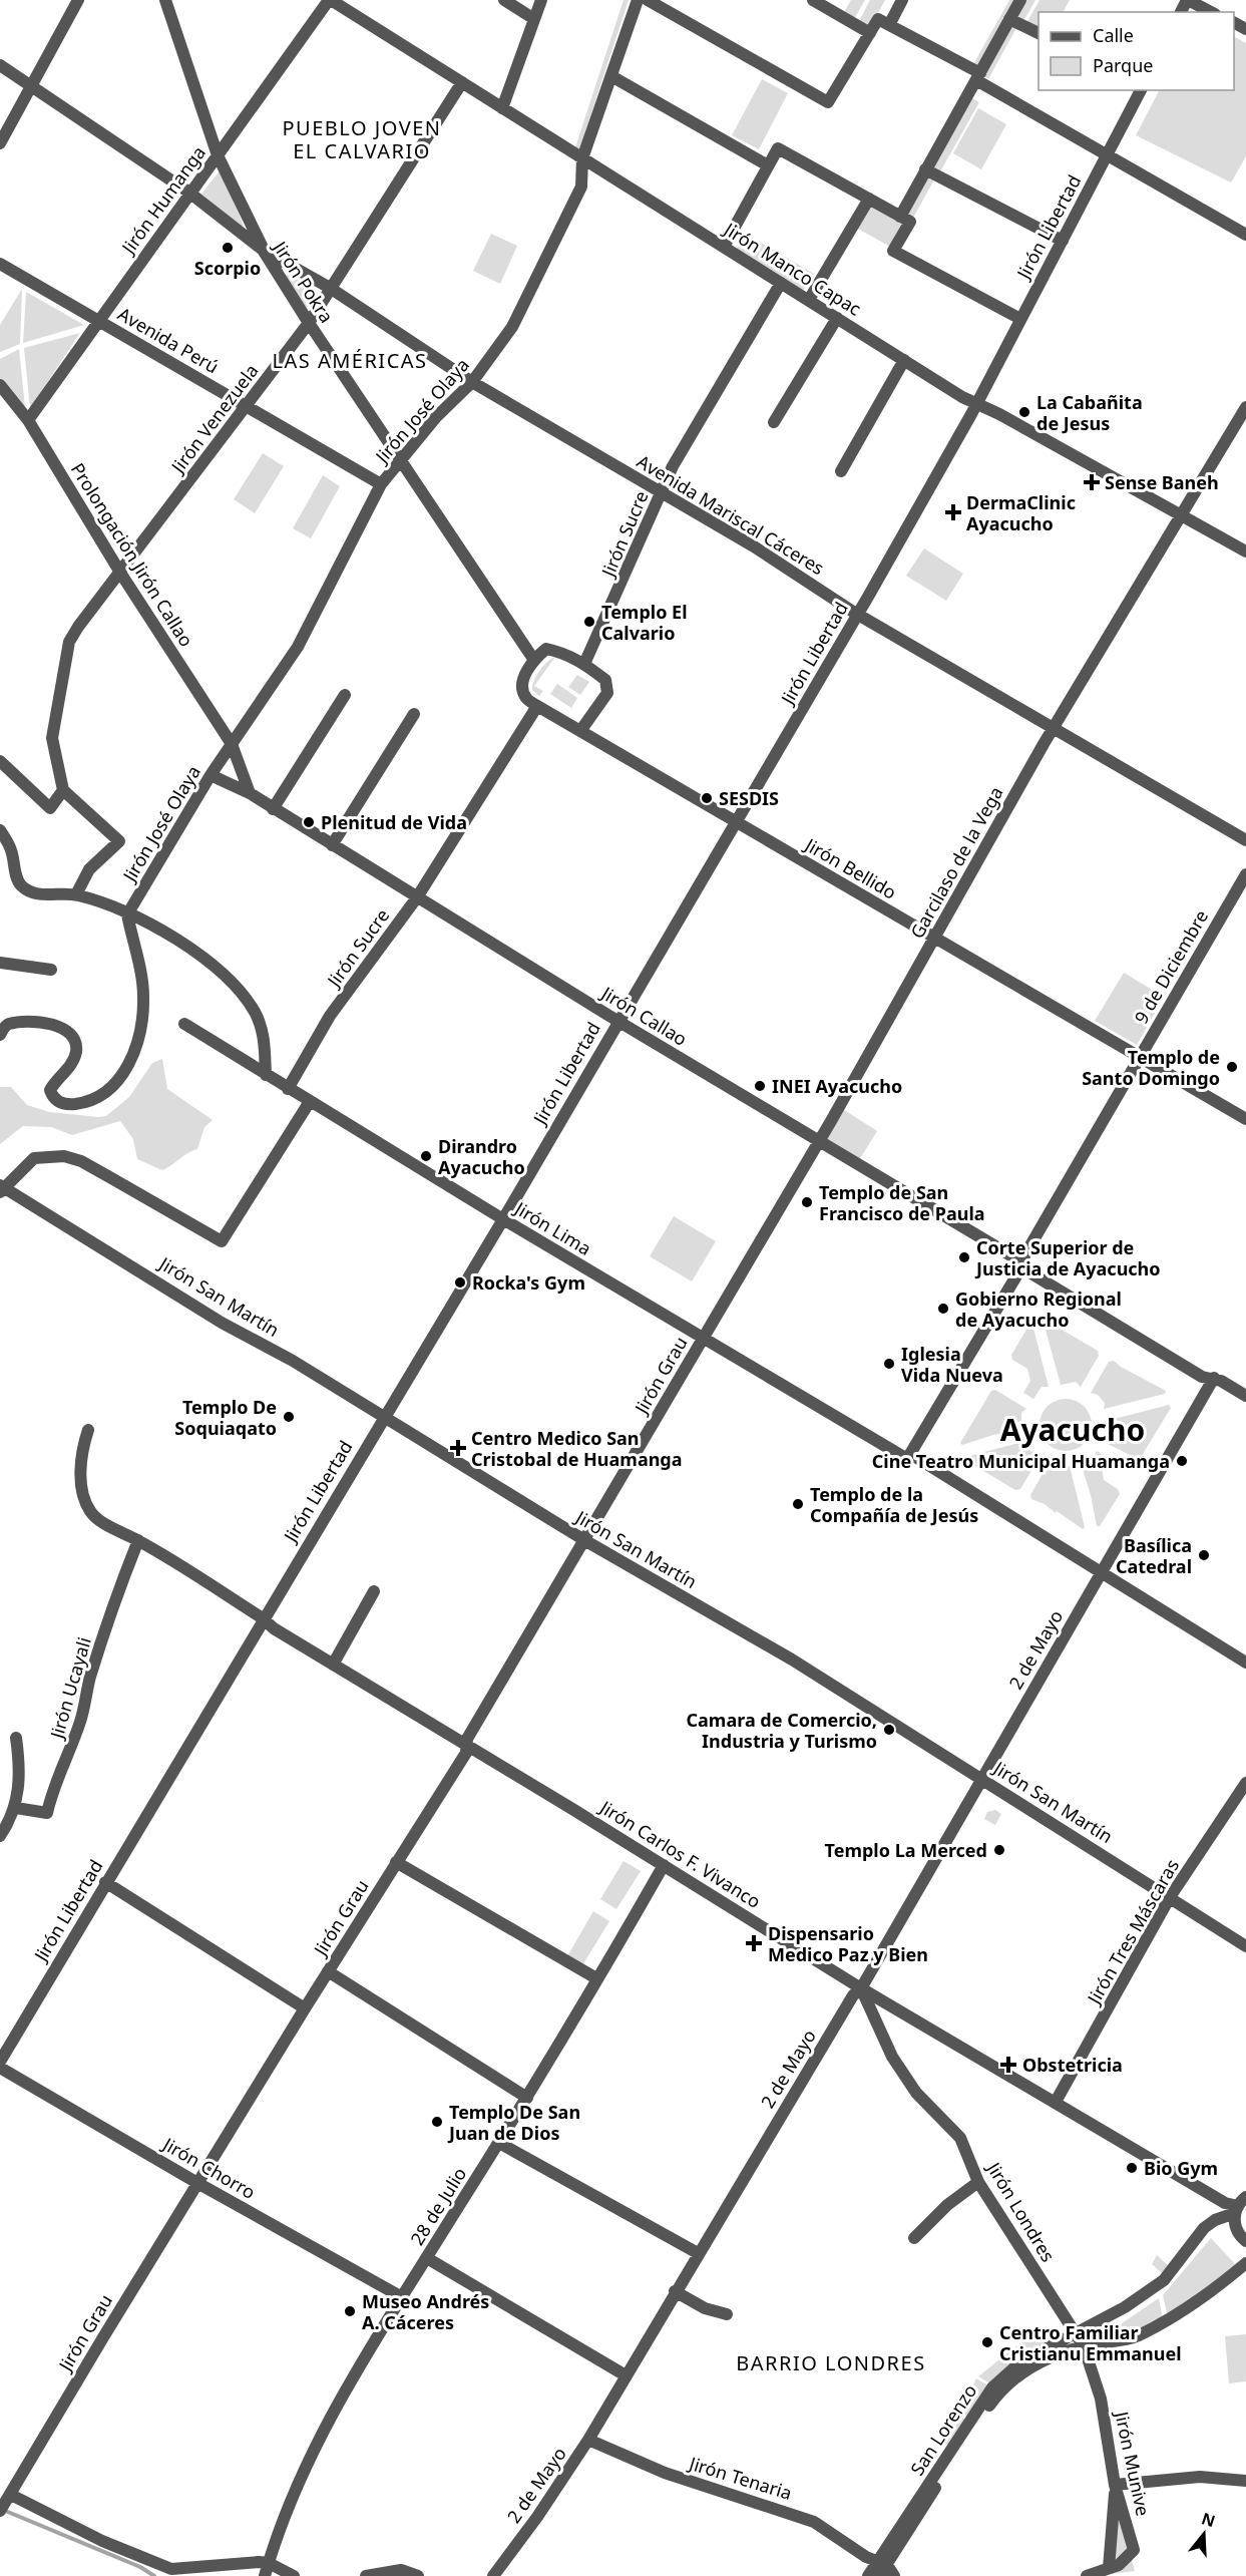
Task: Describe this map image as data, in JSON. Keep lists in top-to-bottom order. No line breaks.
{"streets":{"street":["Jirón Humanga","Jirón Libertad","Jirón Manco Capac","Jirón Pokra","Avenida Perú","Jirón José Olaya","Jirón Venezuela","Avenida Mariscal Cáceres","Jirón Sucre","Prolongación Jirón Callao","Garcilaso de la Vega","Jirón Bellido","9 de Diciembre","Jirón Callao","Jirón Lima","Jirón San Martín","Jirón Grau","2 de Mayo","Jirón Ucayali","Jirón Carlos F. Vivanco","Jirón Tres Máscaras","Jirón Chorro","28 de Julio","Jirón Londres","San Lorenzo","Jirón Munive","Jirón Tenaria"]},"crossings":[["Jirón Humanga","Jirón Manco Capac"],["Jirón Humanga","Jirón Pokra"],["Jirón Humanga","Avenida Perú"],["Jirón Humanga","Prolongación Jirón Callao"],["Jirón Libertad","Jirón Manco Capac"],["Jirón Libertad","Avenida Mariscal Cáceres"],["Jirón Libertad","Jirón Bellido"],["Jirón Libertad","Jirón Callao"],["Jirón Libertad","Jirón Lima"],["Jirón Libertad","Jirón San Martín"],["Jirón Libertad","Jirón Carlos F. Vivanco"],["Jirón Manco Capac","Jirón José Olaya"],["Jirón Manco Capac","Jirón Venezuela"],["Jirón Manco Capac","Jirón Sucre"],["Jirón Manco Capac","Garcilaso de la Vega"],["Jirón Pokra","Jirón José Olaya"],["Jirón Pokra","Jirón Venezuela"],["Jirón Pokra","Avenida Mariscal Cáceres"],["Jirón Pokra","Jirón Sucre"],["Jirón Pokra","Jirón Bellido"],["Avenida Perú","Jirón José Olaya"],["Avenida Perú","Jirón Venezuela"],["Jirón José Olaya","Avenida Mariscal Cáceres"],["Jirón José Olaya","Prolongación Jirón Callao"],["Jirón José Olaya","Jirón Callao"],["Jirón Venezuela","Avenida Mariscal Cáceres"],["Jirón Venezuela","Prolongación Jirón Callao"],["Avenida Mariscal Cáceres","Jirón Sucre"],["Avenida Mariscal Cáceres","Garcilaso de la Vega"],["Jirón Sucre","Jirón Bellido"],["Jirón Sucre","Jirón Callao"],["Jirón Sucre","Jirón Lima"],["Garcilaso de la Vega","Jirón Bellido"],["Garcilaso de la Vega","Jirón Callao"],["Garcilaso de la Vega","Jirón Lima"],["Garcilaso de la Vega","Jirón Grau"],["Jirón Bellido","9 de Diciembre"],["9 de Diciembre","Jirón Callao"],["9 de Diciembre","Jirón Lima"],["Jirón Callao","2 de Mayo"],["Jirón Lima","Jirón Grau"],["Jirón Lima","2 de Mayo"],["Jirón San Martín","Jirón Grau"],["Jirón San Martín","2 de Mayo"],["Jirón San Martín","Jirón Tres Máscaras"],["Jirón Grau","Jirón Carlos F. Vivanco"],["Jirón Grau","Jirón Chorro"],["2 de Mayo","Jirón Carlos F. Vivanco"],["2 de Mayo","Jirón Londres"],["2 de Mayo","Jirón Tenaria"],["Jirón Carlos F. Vivanco","Jirón Tres Máscaras"],["Jirón Carlos F. Vivanco","28 de Julio"],["Jirón Carlos F. Vivanco","Jirón Londres"],["Jirón Carlos F. Vivanco","San Lorenzo"],["Jirón Chorro","28 de Julio"],["Jirón Londres","San Lorenzo"],["Jirón Londres","Jirón Munive"],["San Lorenzo","Jirón Munive"],["San Lorenzo","Jirón Tenaria"]],"districts":["PUEBLO JOVEN EL CALVARIO","LAS AMÉRICAS","Ayacucho","BARRIO LONDRES"],"places":{"other":["Scorpio","La Cabañita de Jesus","Templo El Calvario","SESDIS","Plenitud de Vida","Templo de Santo Domingo","INEI Ayacucho","Dirandro Ayacucho","Templo de San Francisco de Paula","Corte Superior de Justicia de Ayacucho","Rocka's Gym","Gobierno Regional de Ayacucho","Iglesia Vida Nueva","Templo De Soquiaqato","Cine Teatro Municipal Huamanga","Templo de la Compañía de Jesús","Basílica Catedral","Camara de Comercio, Industria y Turismo","Templo La Merced","Templo De San Juan de Dios","Bio Gym","Museo Andrés A. Cáceres","Centro Familiar Cristianu Emmanuel"],"health":["Sense Baneh","DermaClinic Ayacucho","Centro Medico San Cristobal de Huamanga","Dispensario Medico Paz y Bien","Obstetricia"]},"legend":["Calle","Parque"],"north":"top"}
